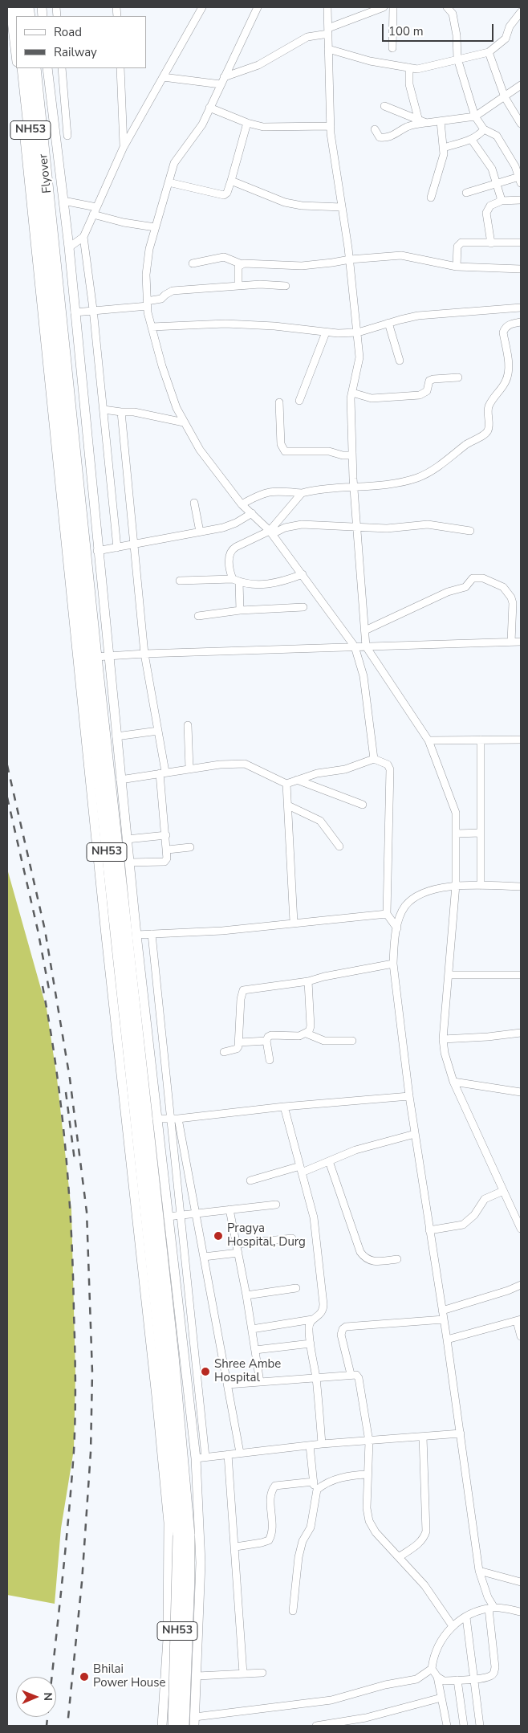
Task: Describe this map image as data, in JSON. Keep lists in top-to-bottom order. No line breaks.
{"streets":{"highway":["NH53","Flyover"]},"crossings":[["NH53","Flyover"]],"places":["Pragya Hospital, Durg","Shree Ambe Hospital","Bhilai Power House"],"legend":["Road","Railway"],"scale_bar":"100 m","north":"right"}
